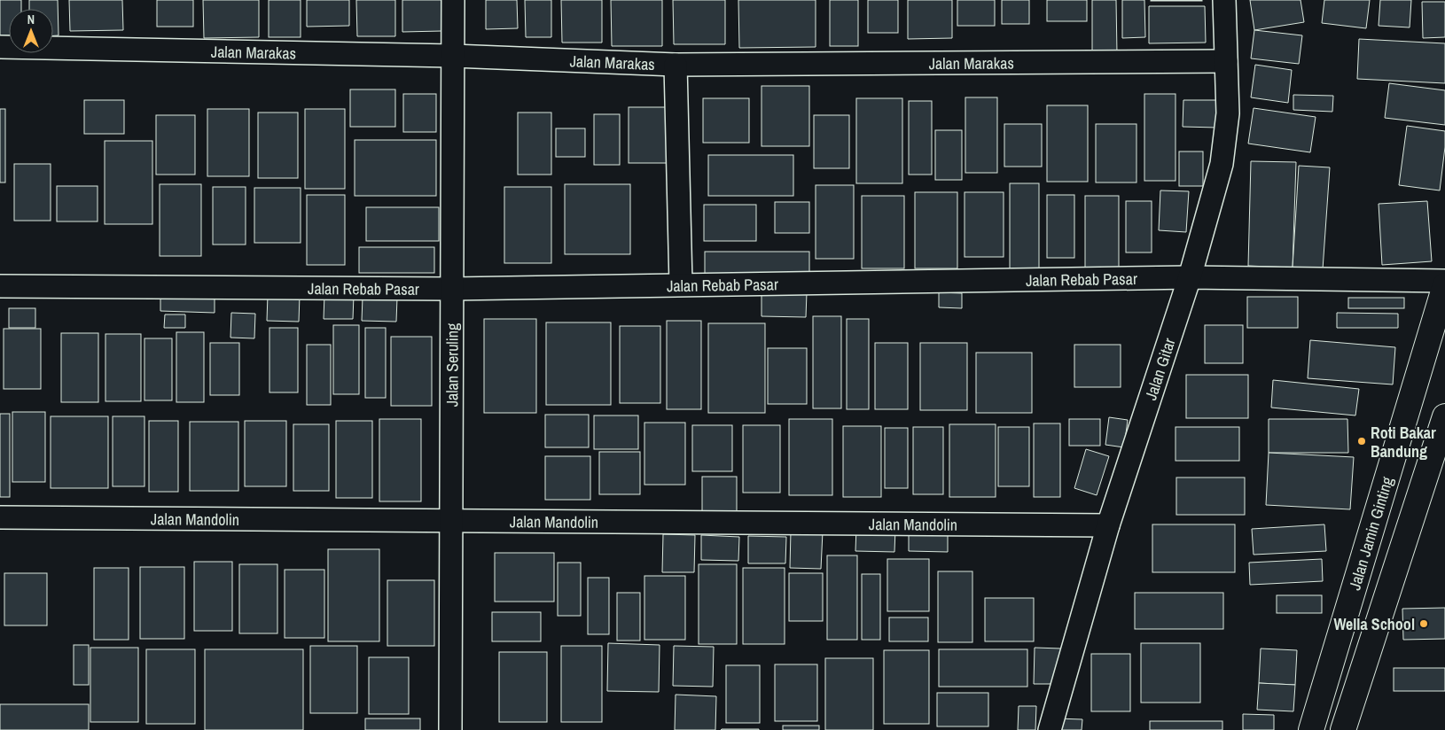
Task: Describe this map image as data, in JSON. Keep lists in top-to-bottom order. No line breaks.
{"streets":{"main road":["Jalan Jamin Ginting"],"street":["Jalan Marakas","Jalan Rebab Pasar","Jalan Seruling","Jalan Gitar","Jalan Mandolin"]},"crossings":[["Jalan Marakas","Jalan Seruling"],["Jalan Marakas","Jalan Gitar"],["Jalan Rebab Pasar","Jalan Seruling"],["Jalan Rebab Pasar","Jalan Gitar"],["Jalan Seruling","Jalan Mandolin"],["Jalan Gitar","Jalan Mandolin"]],"places":["Roti Bakar Bandung","Wella School"],"north":"top"}
